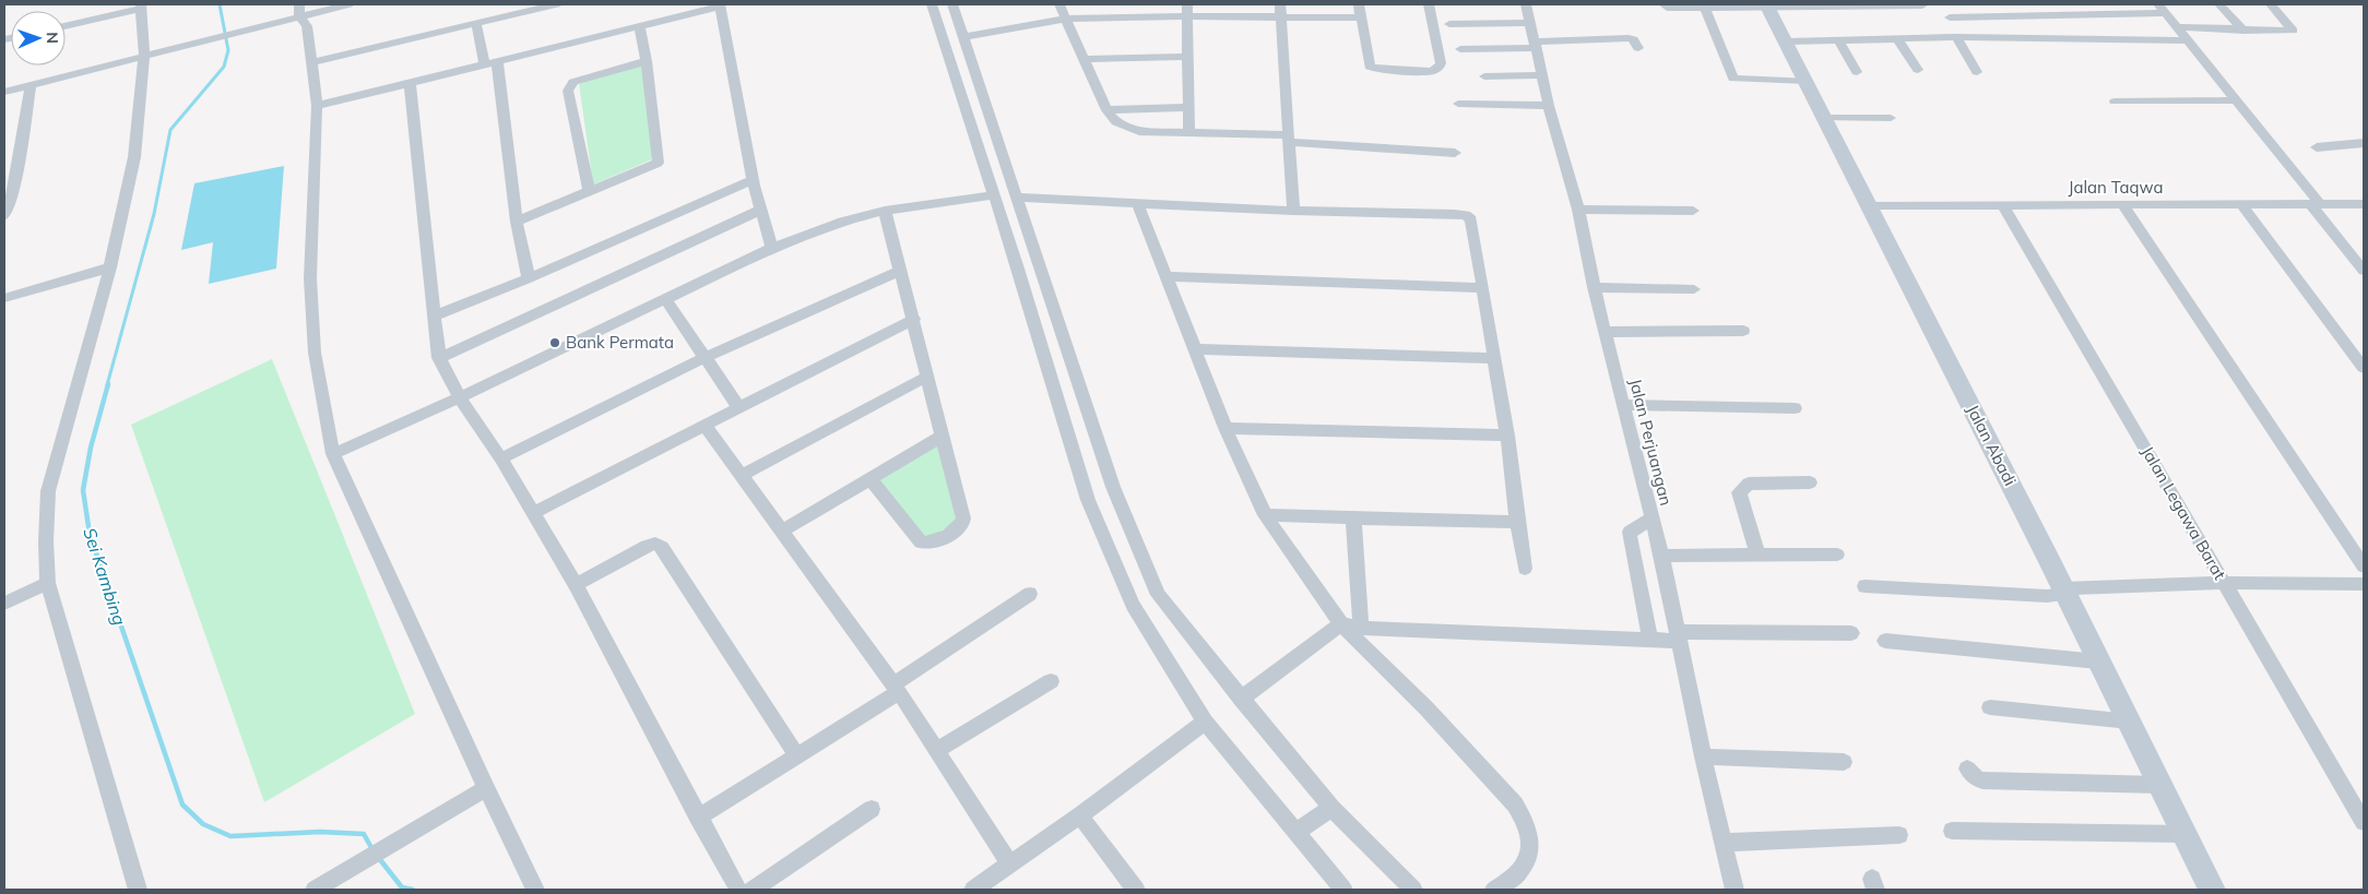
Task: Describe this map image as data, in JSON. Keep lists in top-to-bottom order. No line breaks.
{"streets":{"street":["Jalan Taqwa","Jalan Perjuangan","Jalan Abadi","Jalan Legawa Barat"]},"crossings":[["Jalan Taqwa","Jalan Abadi"],["Jalan Taqwa","Jalan Legawa Barat"]],"water":["Sei Kambing"],"places":["Bank Permata"],"north":"right"}
